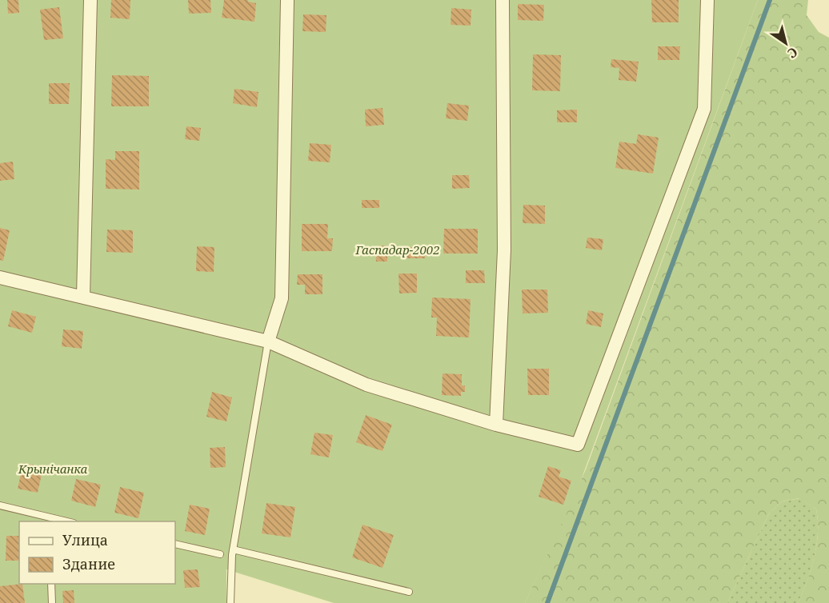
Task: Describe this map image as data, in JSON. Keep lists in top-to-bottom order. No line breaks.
{"parks":["Гаспадар-2002","Крынічанка"],"legend":["Улица","Здание"],"north":"bottom right"}
